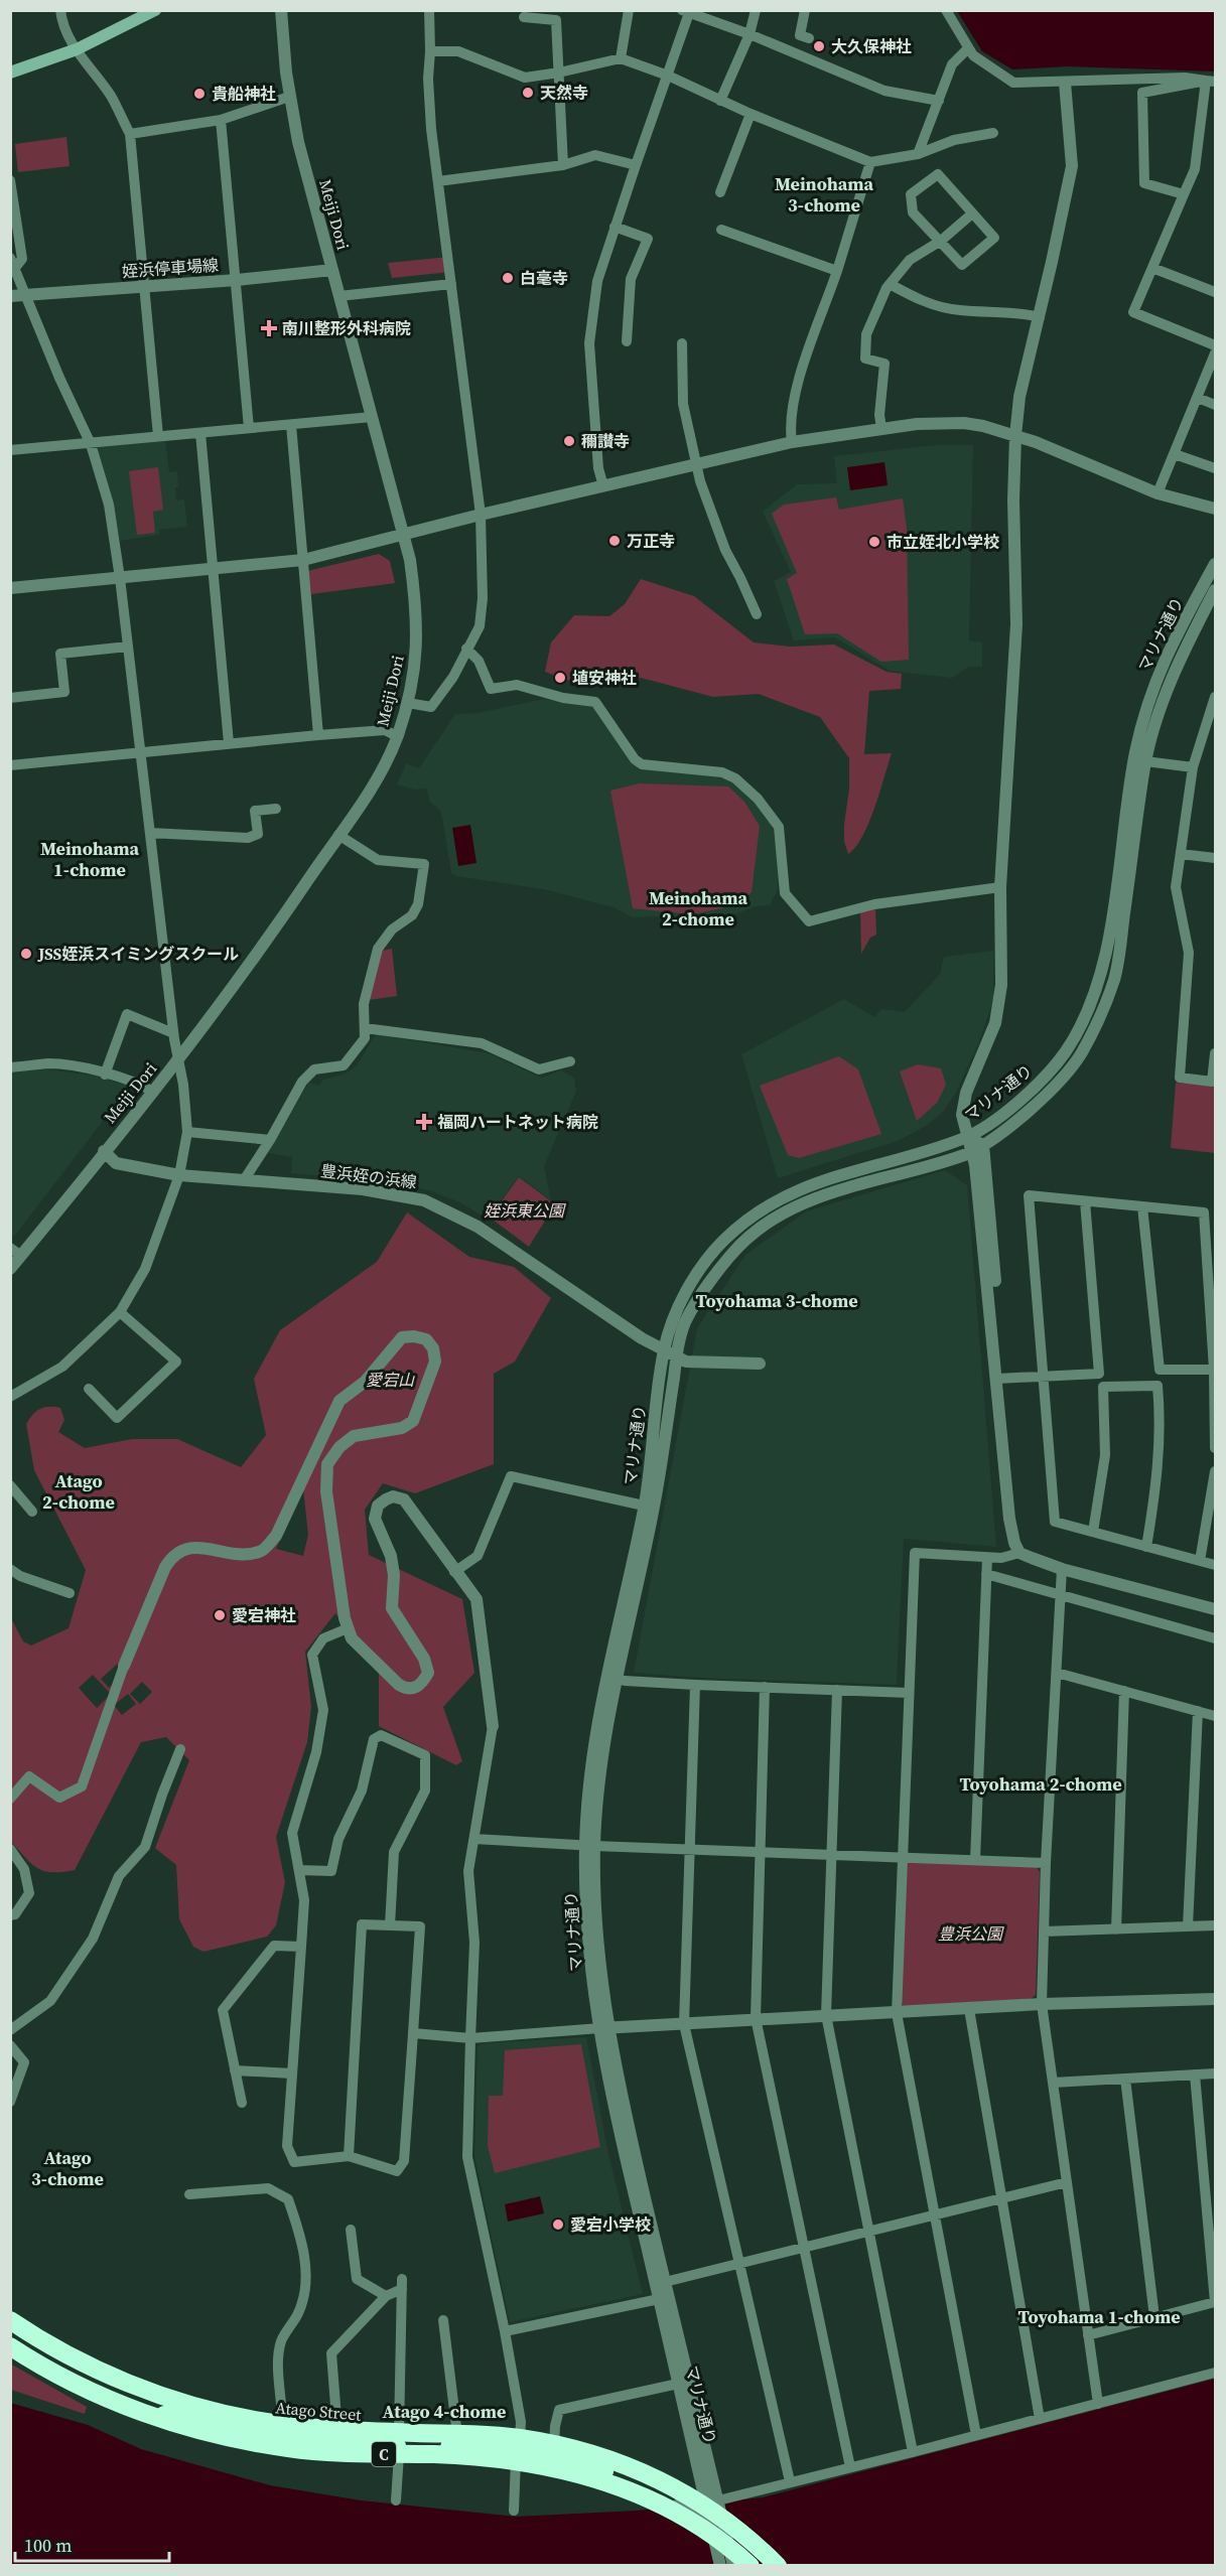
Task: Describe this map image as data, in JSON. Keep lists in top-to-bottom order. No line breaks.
{"streets":{"highway":["C"],"street":["Meiji Dori","姪浜停車場線","マリナ通り","豊浜姪の浜線","Atago Street"]},"crossings":[["Meiji Dori","姪浜停車場線"],["Meiji Dori","豊浜姪の浜線"],["マリナ通り","豊浜姪の浜線"],["マリナ通り","Atago Street"],["Atago Street","C"]],"districts":["Meinohama 3-chome","Meinohama 1-chome","Meinohama 2-chome","Toyohama 3-chome","Atago 2-chome","Toyohama 2-chome","Atago 3-chome","Toyohama 1-chome","Atago 4-chome"],"parks":["姪浜東公園","愛宕山","豊浜公園"],"places":{"other":["大久保神社","天然寺","貴船神社","白毫寺","穪讃寺","万正寺","市立姪北小学校","埴安神社","JSS姪浜スイミングスクール","愛宕神社","愛宕小学校"],"health":["南川整形外科病院","福岡ハートネット病院"]},"scale_bar":"100 m"}
